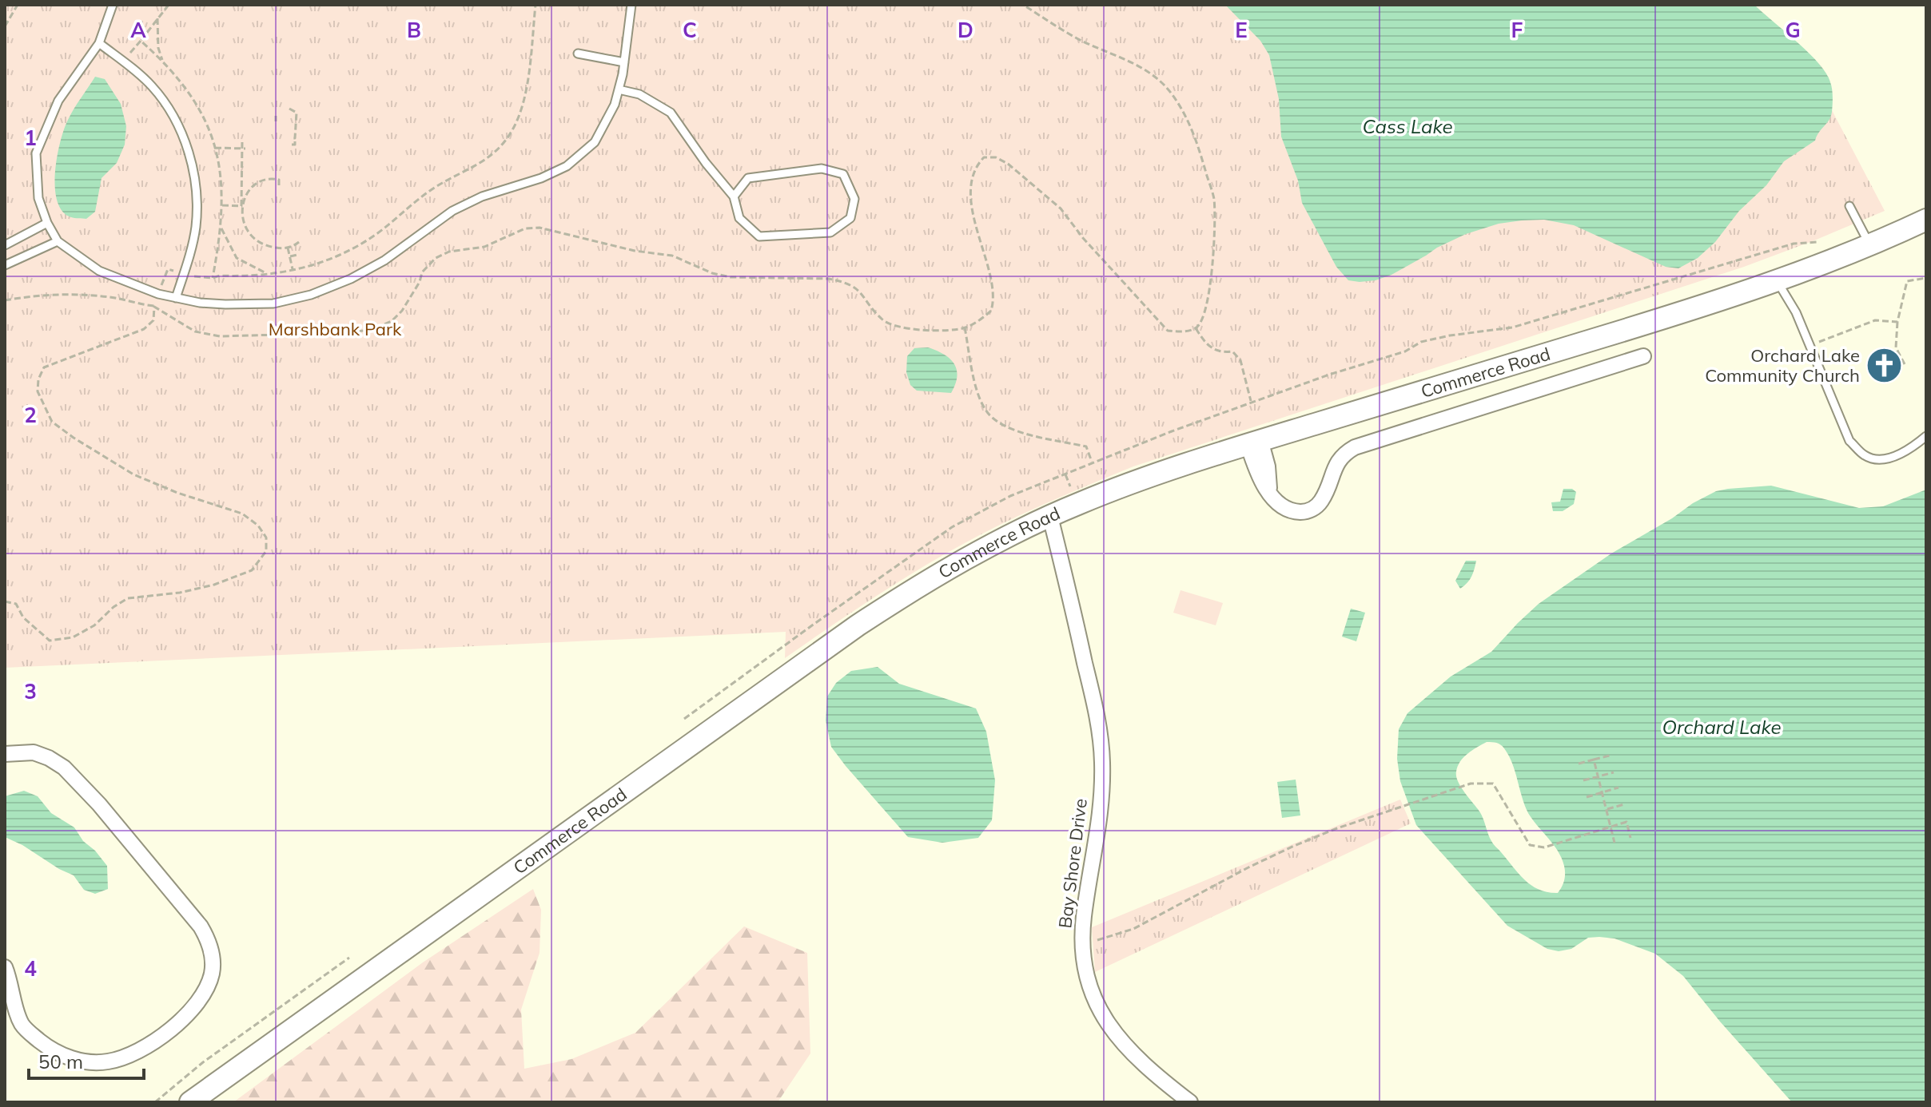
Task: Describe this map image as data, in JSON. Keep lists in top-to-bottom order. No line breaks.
{"streets":{"main road":["Commerce Road"],"street":["Bay Shore Drive"]},"crossings":[["Commerce Road","Bay Shore Drive"]],"water":["Cass Lake","Orchard Lake"],"parks":["Marshbank Park"],"places":{"church":["Orchard Lake Community Church"]},"scale_bar":"50 m","grid":{"columns":["A","B","C","D","E","F","G"],"rows":["1","2","3","4"]}}
